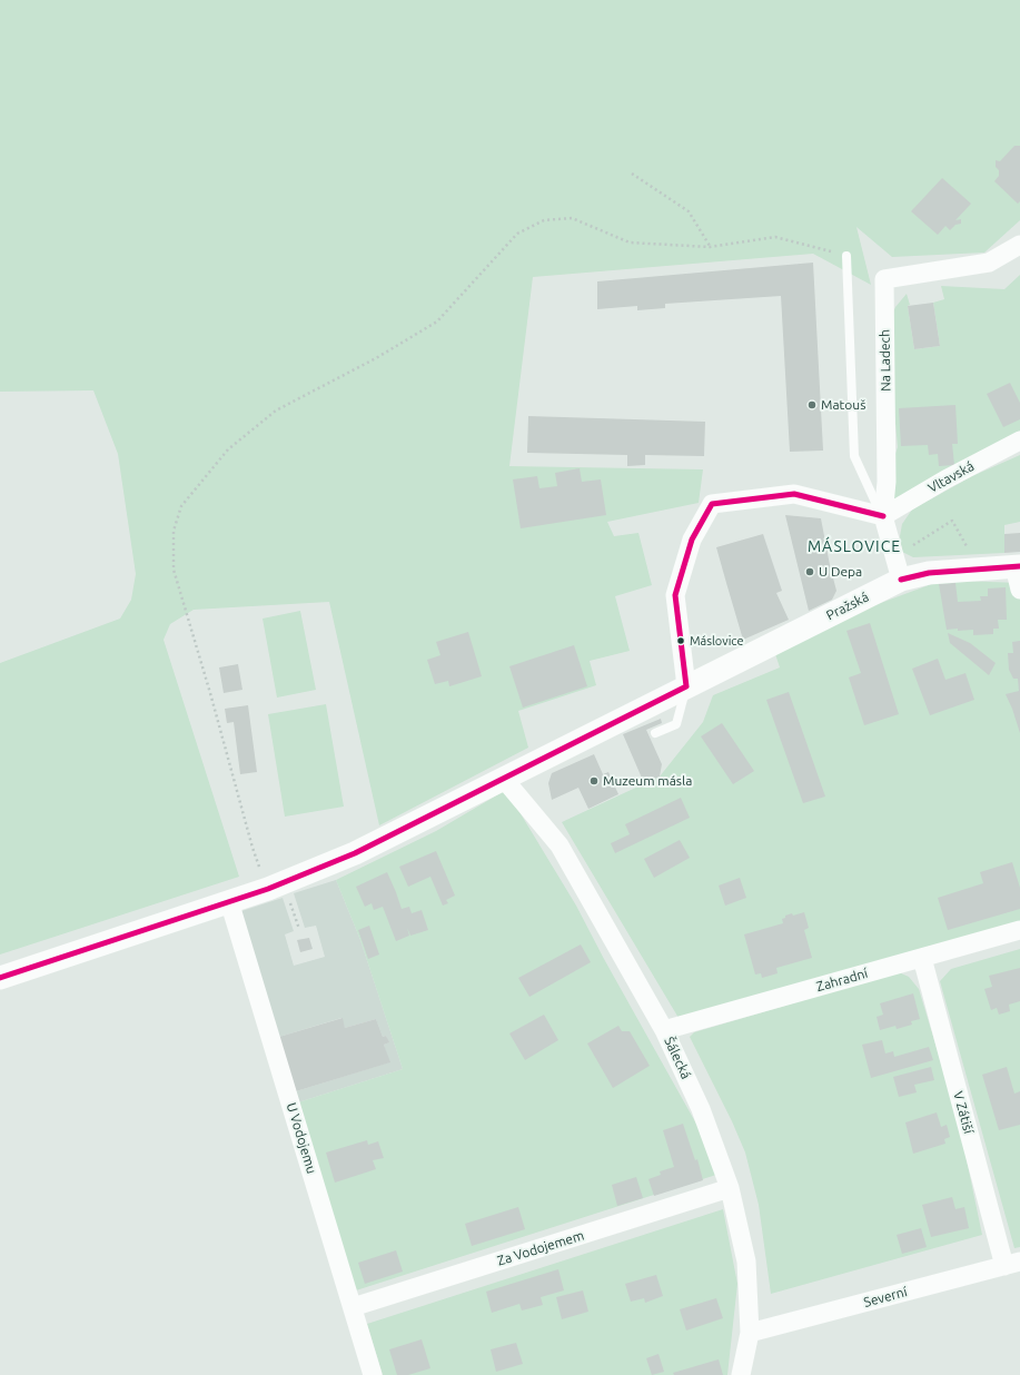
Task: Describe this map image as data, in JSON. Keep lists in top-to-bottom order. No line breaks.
{"streets":{"street":["Na Ladech","Vltavská","Pražská","Zahradní","Šálecká","V Zátiší","U Vodojemu","Za Vodojemem","Severní"]},"crossings":[["Na Ladech","Vltavská"],["Na Ladech","Pražská"],["Pražská","Šálecká"],["Pražská","U Vodojemu"],["Zahradní","Šálecká"],["Zahradní","V Zátiší"],["Šálecká","Za Vodojemem"],["Šálecká","Severní"],["V Zátiší","Severní"],["U Vodojemu","Za Vodojemem"]],"districts":["MÁSLOVICE"],"places":["Matouš","U Depa","Máslovice","Muzeum másla"]}
